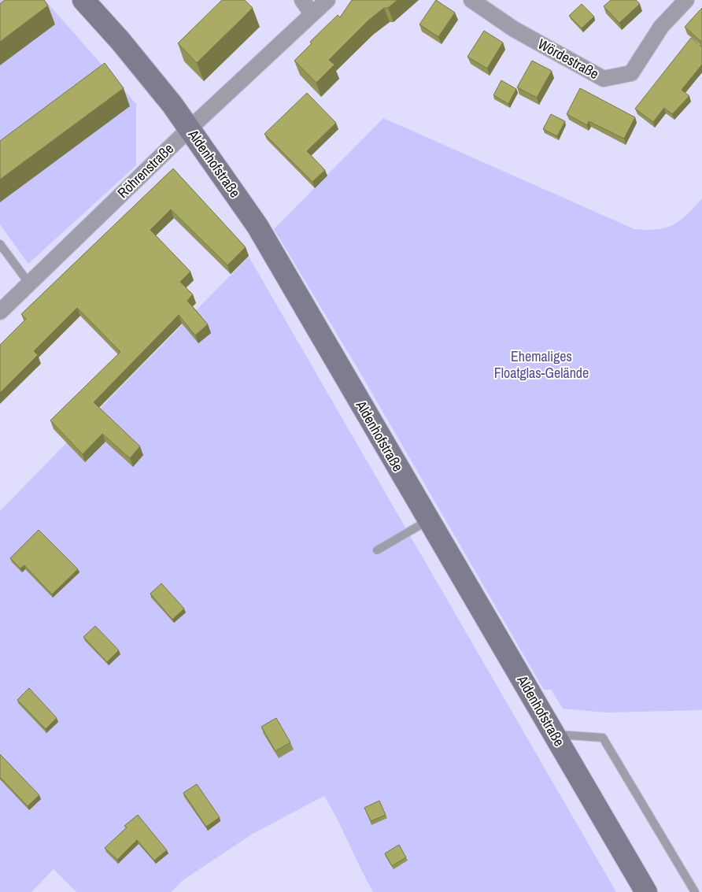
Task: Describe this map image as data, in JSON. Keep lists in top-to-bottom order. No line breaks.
{"streets":{"street":["Wördestraße","Aldenhofstraße","Röhrenstraße"]},"crossings":[["Aldenhofstraße","Röhrenstraße"]],"parks":["Ehemaliges Floatglas-Gelände"]}
